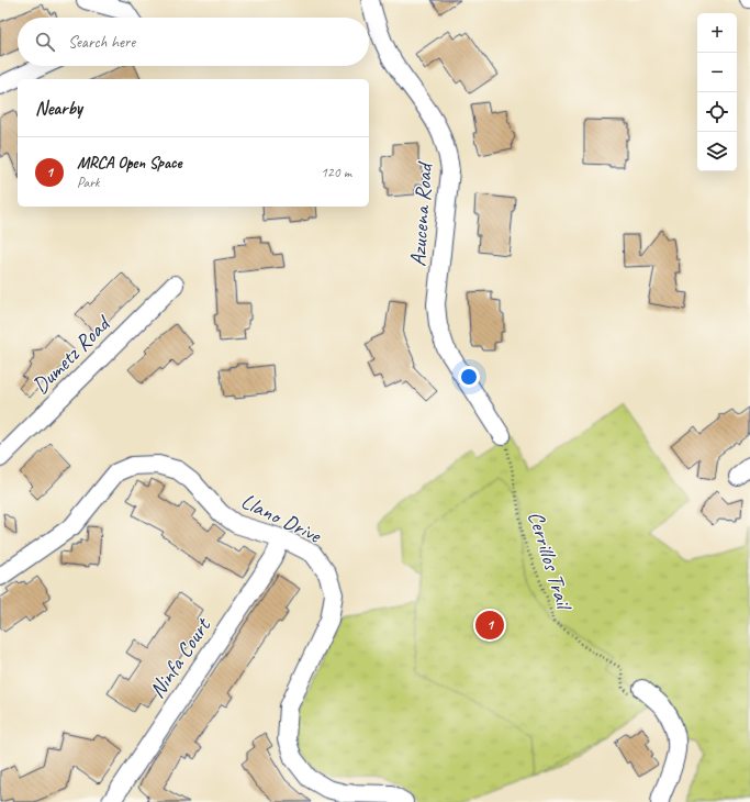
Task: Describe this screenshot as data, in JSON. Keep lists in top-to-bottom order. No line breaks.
{"streets":{"street":["Azucena Road","Dumetz Road","Llano Drive","Ninfa Court"],"path":["Cerrillos Trail"]},"crossings":[["Azucena Road","Cerrillos Trail"],["Llano Drive","Ninfa Court"]],"page":{"map_buttons":["+","−"],"search":"Search here","heading":"Nearby","list":[{"mark":"1","name":"MRCA Open Space","note":"Park","value":"120 m"}],"pins":"1"}}
